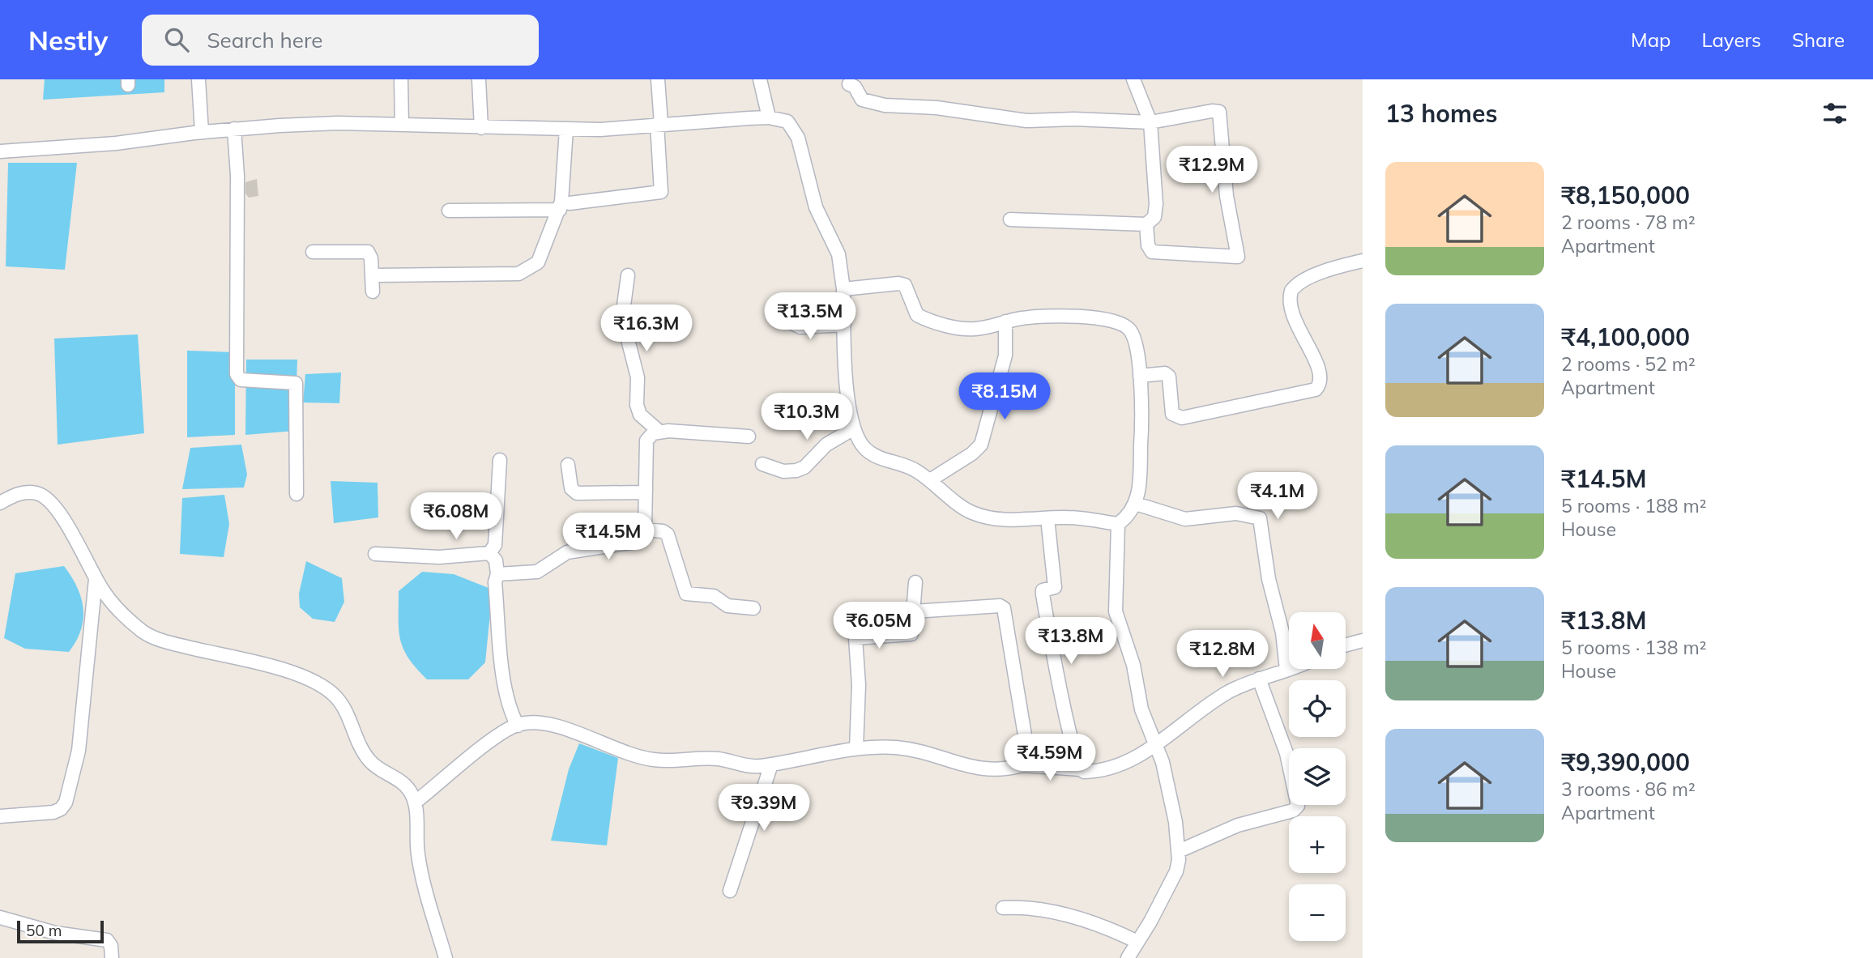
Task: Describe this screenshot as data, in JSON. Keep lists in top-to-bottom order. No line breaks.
{"scale_bar":"50 m","north":"top","page":{"header":"Nestly","search":"Search here","nav":["Map","Layers","Share"],"heading":"13 homes","price":["₹12.9M","₹13.5M","₹16.3M","₹8.15M","₹10.3M","₹4.1M","₹6.08M","₹14.5M","₹6.05M","₹13.8M","₹12.8M","₹4.59M","₹9.39M"],"list":[{"name":"₹8,150,000","note":"2 rooms · 78 m² · Apartment"},{"name":"₹4,100,000","note":"2 rooms · 52 m² · Apartment"},{"name":"₹14.5M","note":"5 rooms · 188 m² · House"},{"name":"₹13.8M","note":"5 rooms · 138 m² · House"},{"name":"₹9,390,000","note":"3 rooms · 86 m² · Apartment"}],"map_buttons":["+","−"],"scale":"50 m"}}
